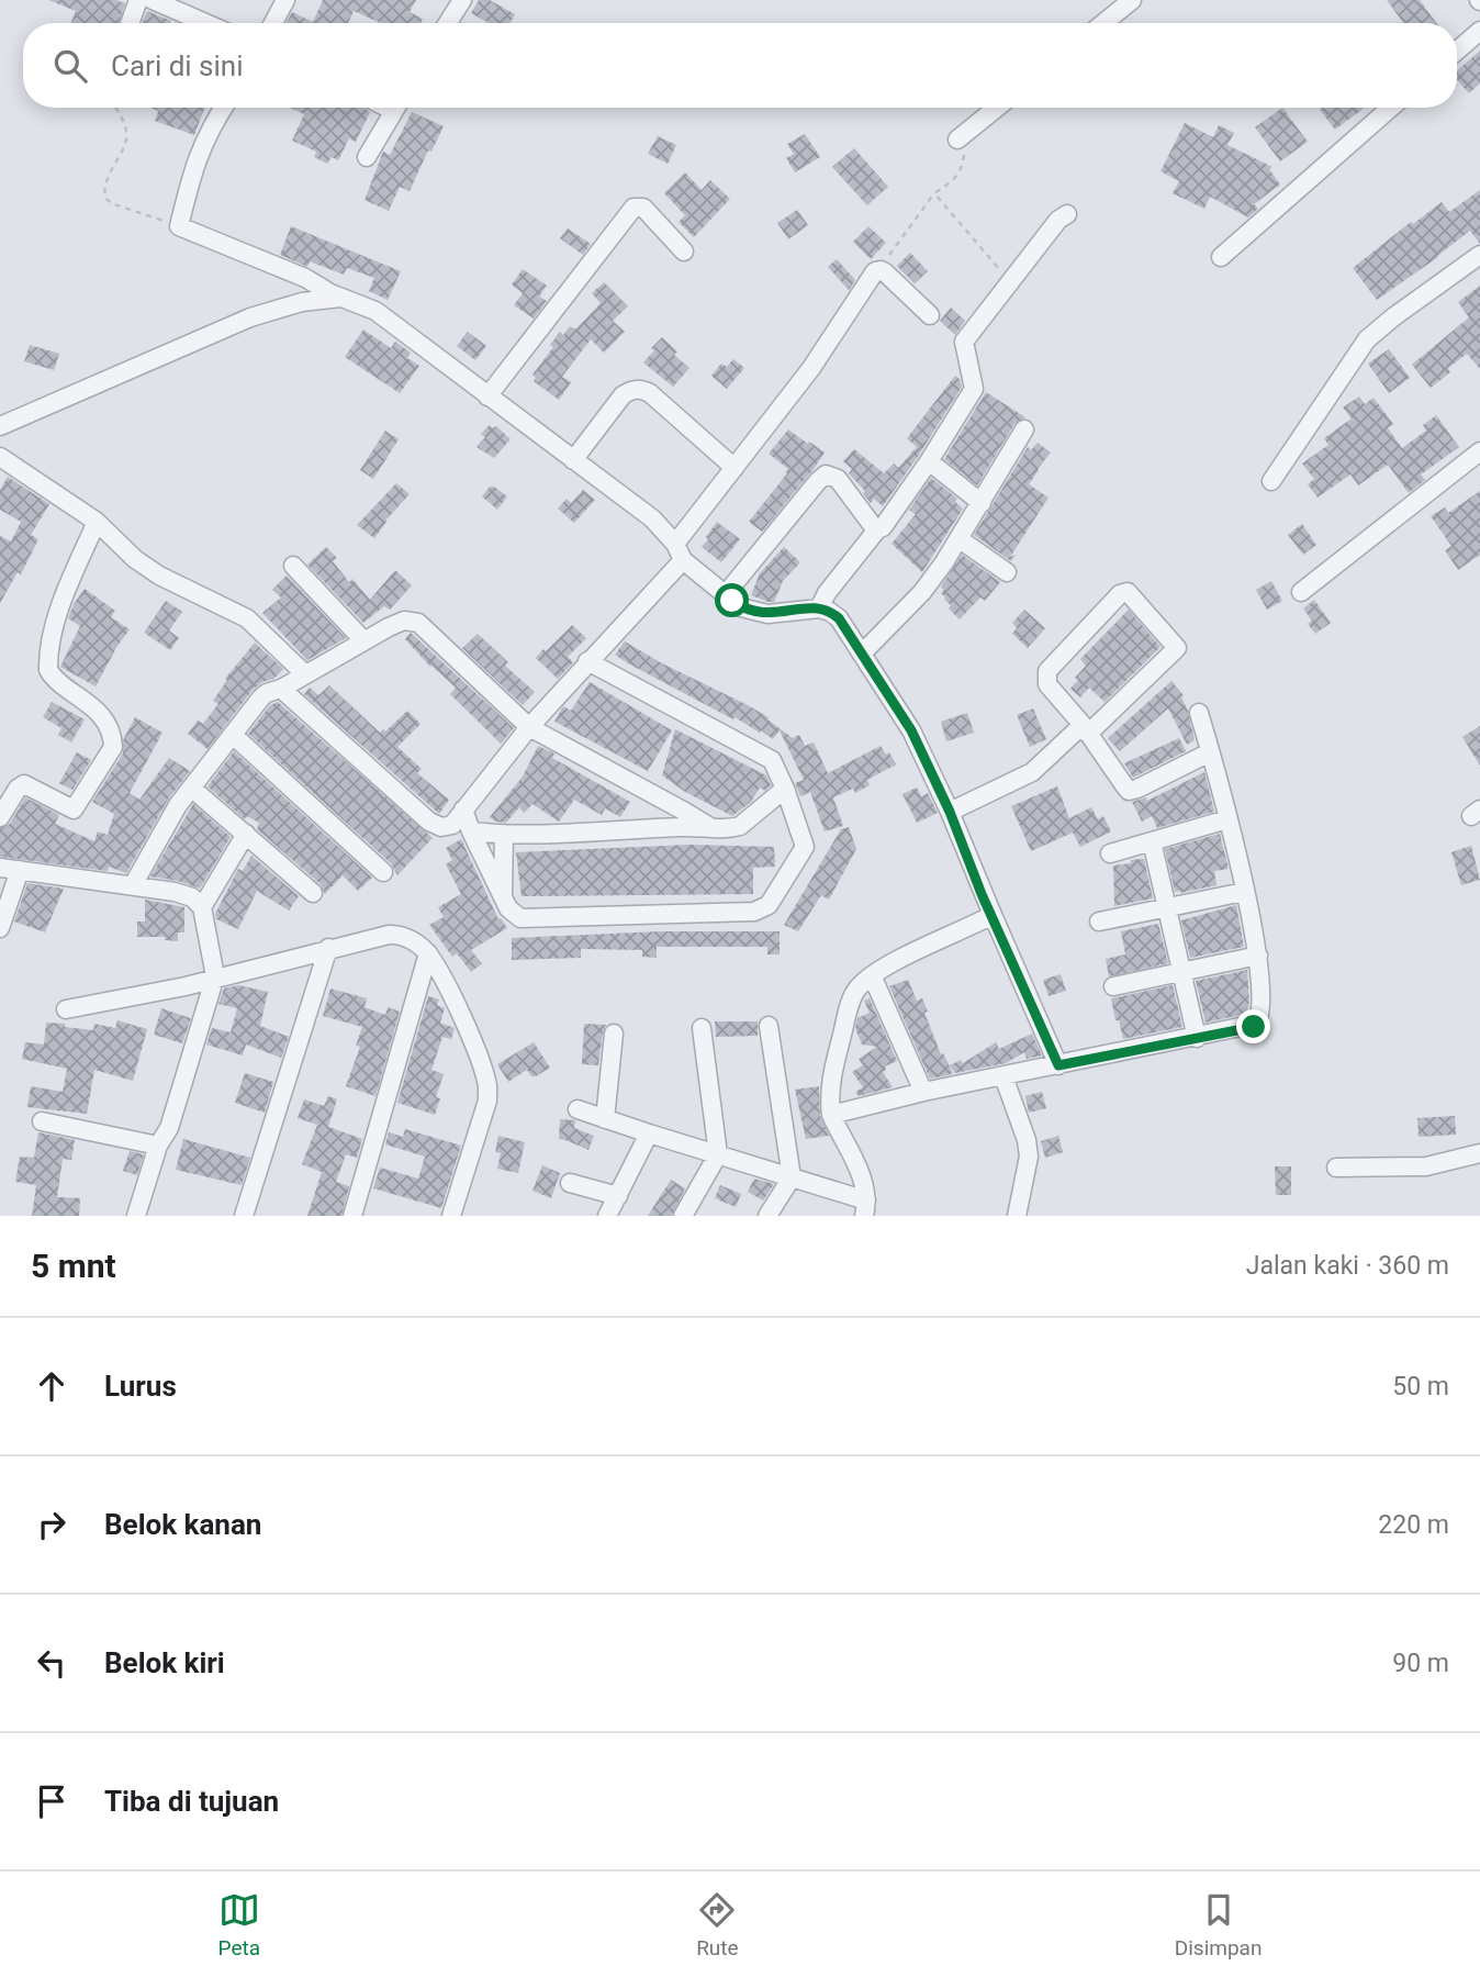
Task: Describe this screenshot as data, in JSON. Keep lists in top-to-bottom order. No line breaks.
{"page":{"search":"Cari di sini","heading":["5 mnt","Jalan kaki · 360 m"],"list":[["Lurus","50 m"],["Belok kanan","220 m"],["Belok kiri","90 m"],"Tiba di tujuan"],"nav":["Peta","Rute","Disimpan"]}}
